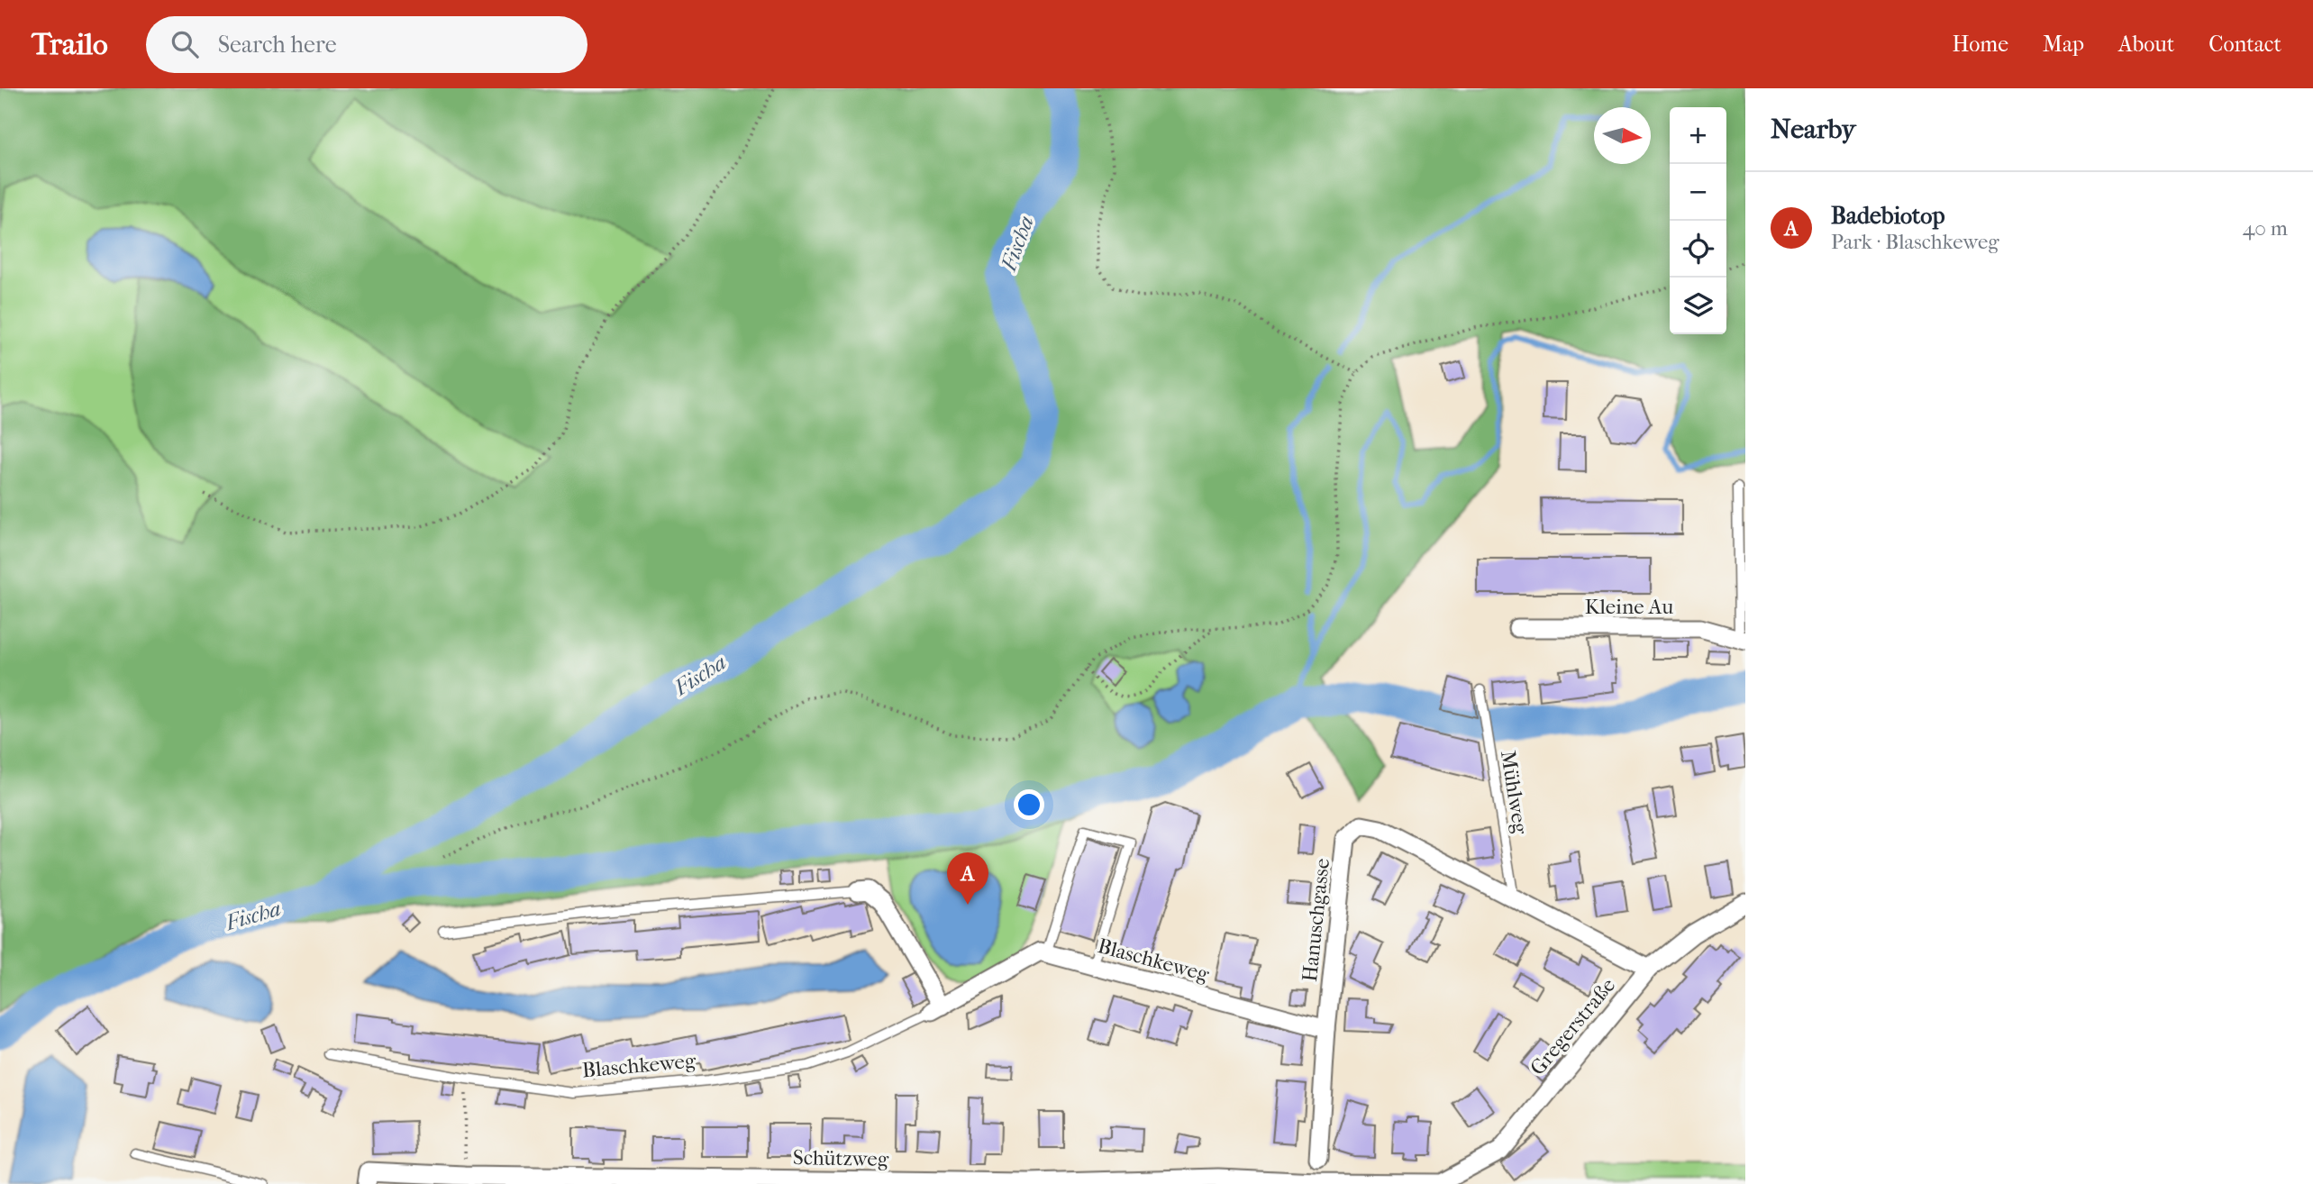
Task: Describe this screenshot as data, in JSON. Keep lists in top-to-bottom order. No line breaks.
{"streets":{"street":["Kleine Au","Hanuschgasse","Blaschkeweg","Gregerstraße","Schützweg"],"lane":["Mühlweg"]},"crossings":[["Mühlweg","Hanuschgasse"],["Hanuschgasse","Blaschkeweg"],["Hanuschgasse","Gregerstraße"],["Gregerstraße","Schützweg"]],"water":["Fischa"],"north":"right","page":{"header":"Trailo","search":"Search here","nav":["Home","Map","About","Contact"],"heading":"Nearby","map_buttons":["+","−"],"list":[{"mark":"A","name":"Badebiotop","note":"Park · Blaschkeweg","value":"40 m"}],"pins":"A"}}
